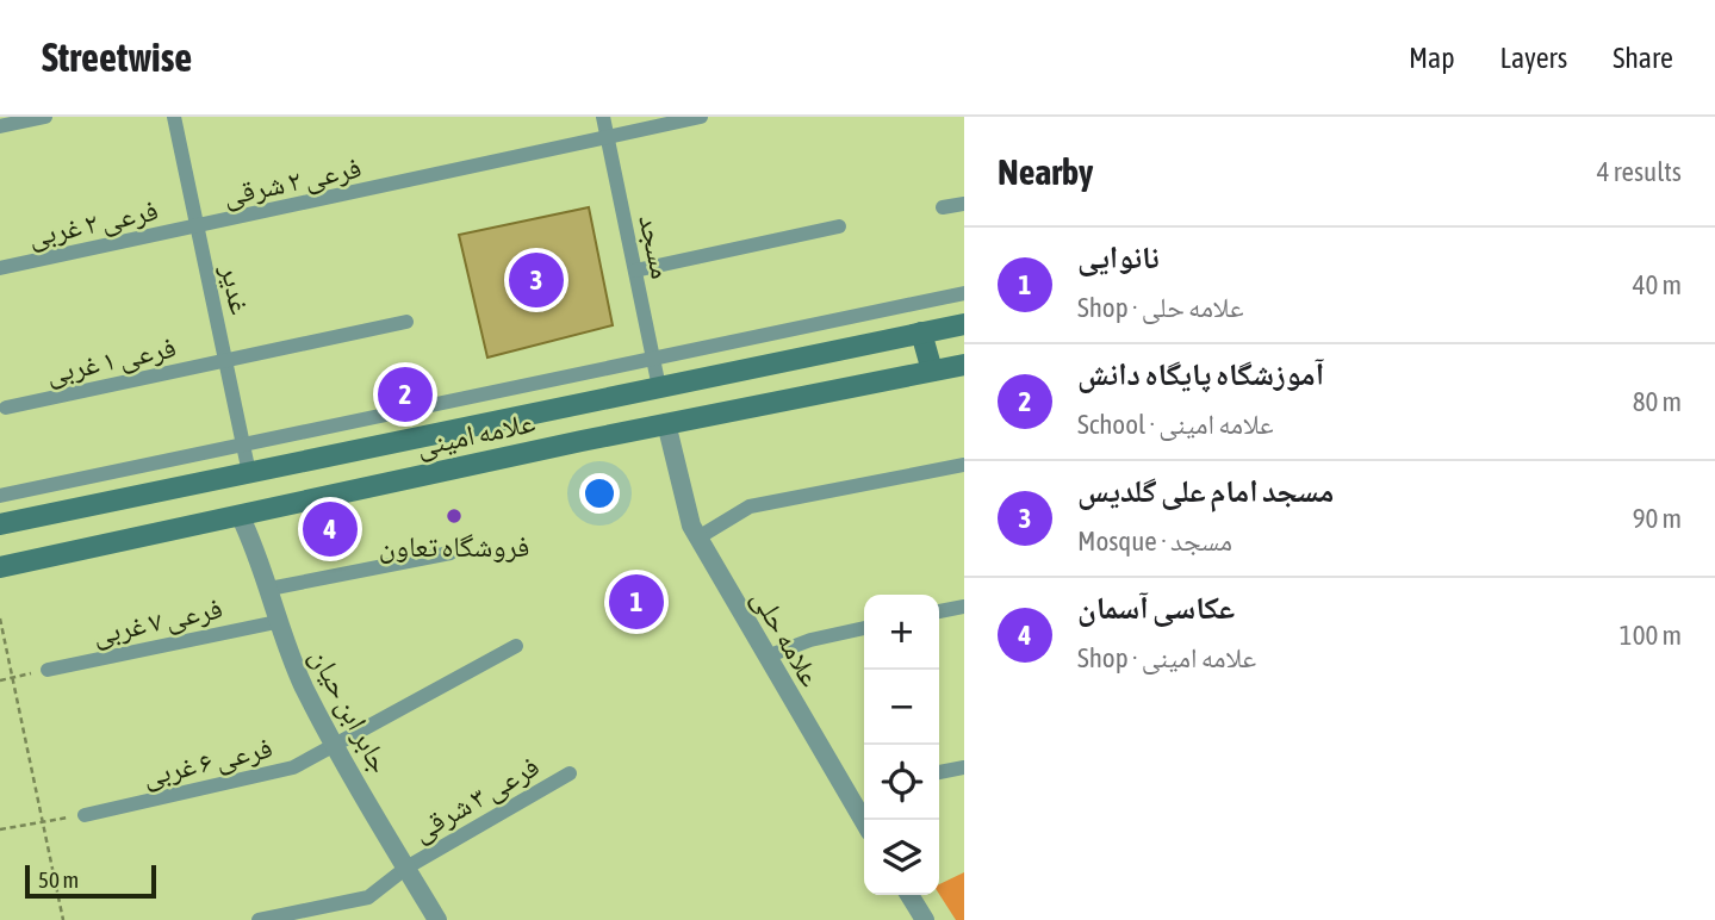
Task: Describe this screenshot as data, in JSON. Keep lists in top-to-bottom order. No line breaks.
{"streets":{"main road":["علامه امینی"],"street":["فرعی ۲ شرقی","فرعی ۲ غربی","مسجد","غدیر","فرعی ۱ غربی","فرعی ۷ غربی","علامه حلی","جابر ابن حیان","فرعی ۶ غربی","فرعی ۳ شرقی"]},"crossings":[["فرعی ۲ شرقی","فرعی ۲ غربی"],["فرعی ۲ شرقی","مسجد"],["فرعی ۲ شرقی","غدیر"],["فرعی ۲ غربی","غدیر"],["مسجد","علامه امینی"],["غدیر","فرعی ۱ غربی"],["غدیر","علامه امینی"],["علامه امینی","علامه حلی"],["علامه امینی","جابر ابن حیان"],["فرعی ۷ غربی","جابر ابن حیان"],["جابر ابن حیان","فرعی ۶ غربی"],["جابر ابن حیان","فرعی ۳ شرقی"]],"places":["فروشگاه تعاون"],"scale_bar":"50 m","page":{"header":"Streetwise","nav":["Map","Layers","Share"],"heading":["Nearby","4 results"],"list":[{"mark":"1","name":"نانوایی","note":"Shop · علامه حلی","value":"40 m"},{"mark":"2","name":"آموزشگاه پایگاه دانش","note":"School · علامه امینی","value":"80 m"},{"mark":"3","name":"مسجد امام علی گلدیس","note":"Mosque · مسجد","value":"90 m"},{"mark":"4","name":"عکاسی آسمان","note":"Shop · علامه امینی","value":"100 m"}],"pins":["3","2","4","1"],"map_buttons":["+","−"],"scale":"50 m"}}
